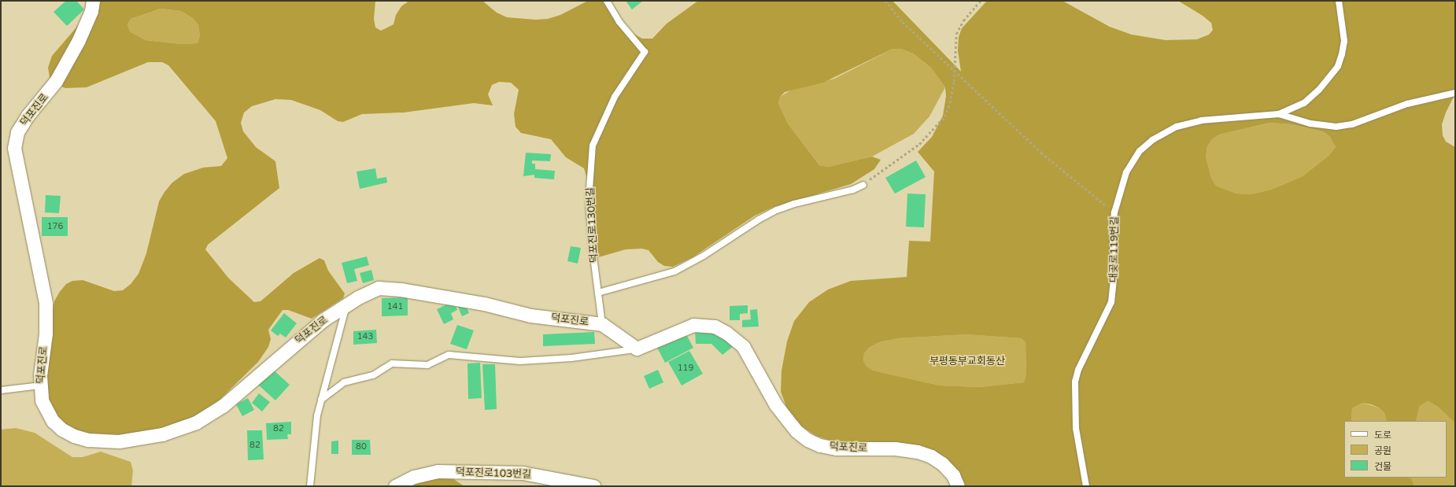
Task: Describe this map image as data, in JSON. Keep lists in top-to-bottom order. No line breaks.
{"streets":{"street":["덕포진로","덕포진로103번길"],"lane":["덕포진로130번길","대곶로119번길"]},"crossings":[["덕포진로","덕포진로130번길"]],"parks":["부평동부교회동산"],"house_numbers":["176","141","143","119","82","82","80"],"legend":["도로","공원","건물"]}
